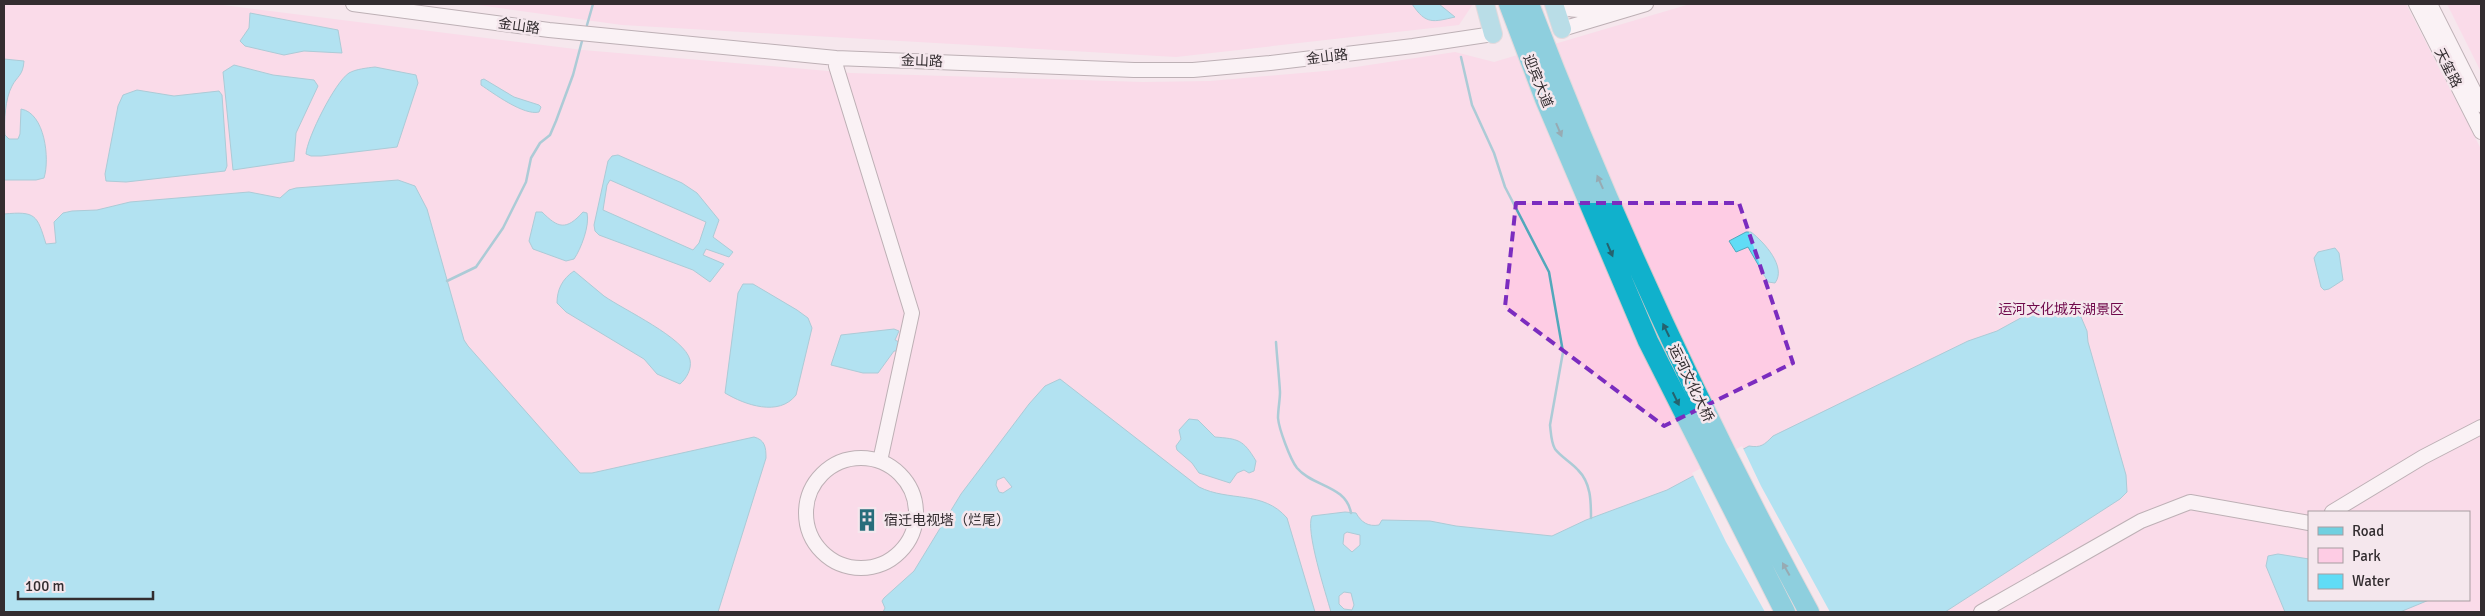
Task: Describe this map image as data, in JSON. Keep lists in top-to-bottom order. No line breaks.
{"streets":{"highway":["迎宾大道","运河文化大桥"],"street":["金山路","天玺路"]},"crossings":[["迎宾大道","运河文化大桥"]],"parks":["运河文化城东湖景区"],"places":{"building":["宿迁电视塔（烂尾）"]},"legend":["Road","Park","Water"],"scale_bar":"100 m"}
